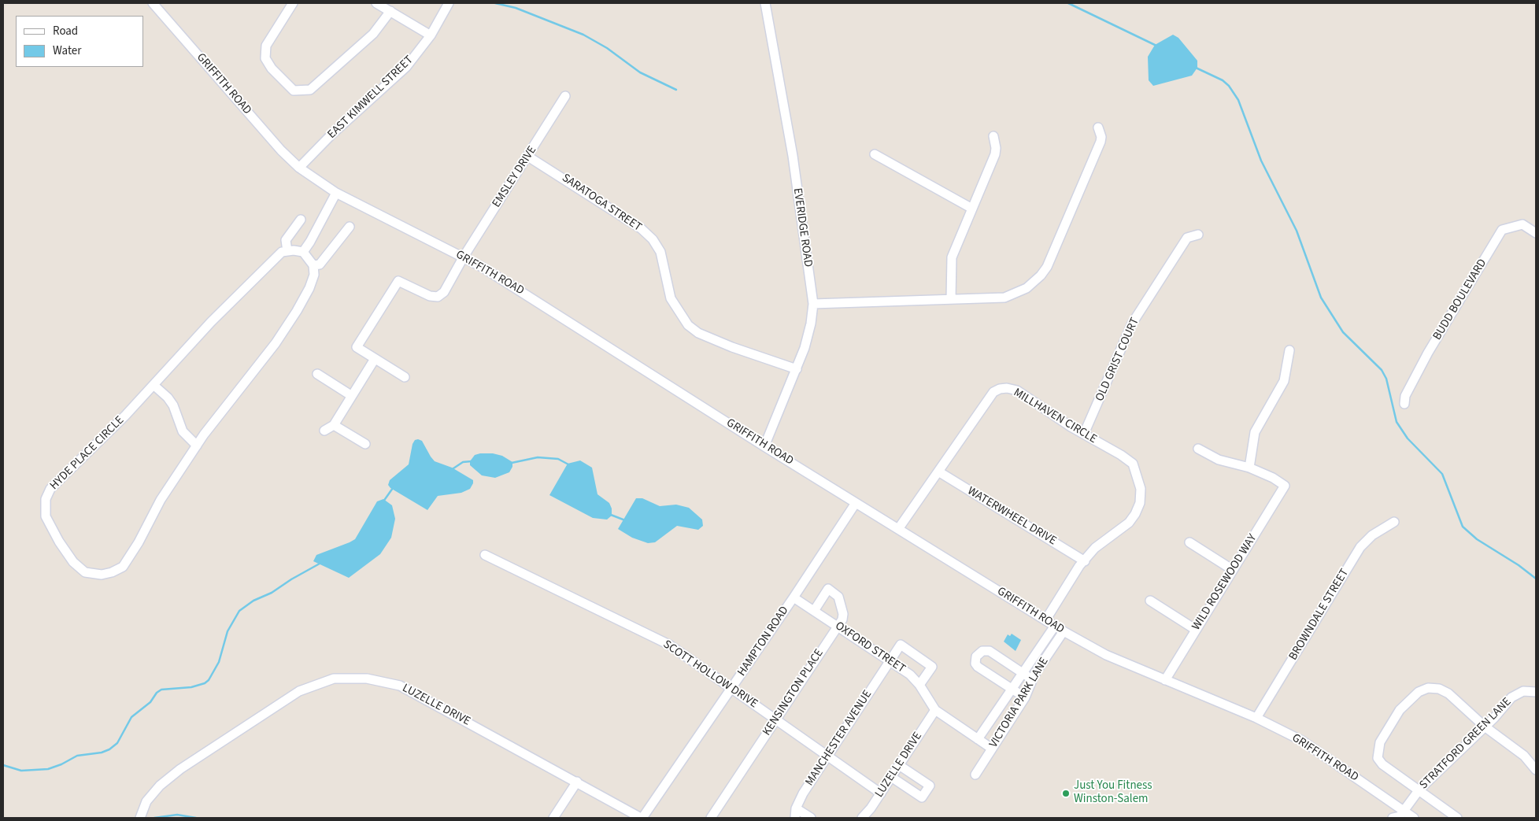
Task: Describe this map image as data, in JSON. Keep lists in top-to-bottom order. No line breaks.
{"streets":{"street":["GRIFFITH ROAD","EAST KIMWELL STREET","EMSLEY DRIVE","SARATOGA STREET","EVERIDGE ROAD","BUDD BOULEVARD","OLD GRIST COURT","MILLHAVEN CIRCLE","HYDE PLACE CIRCLE","WATERWHEEL DRIVE","WILD ROSEWOOD WAY","BROWNDALE STREET","HAMPTON ROAD","OXFORD STREET","SCOTT HOLLOW DRIVE","KENSINGTON PLACE","VICTORIA PARK LANE","LUZELLE DRIVE","MANCHESTER AVENUE","STRATFORD GREEN LANE"]},"crossings":[["GRIFFITH ROAD","EAST KIMWELL STREET"],["GRIFFITH ROAD","EMSLEY DRIVE"],["GRIFFITH ROAD","EVERIDGE ROAD"],["GRIFFITH ROAD","MILLHAVEN CIRCLE"],["GRIFFITH ROAD","WILD ROSEWOOD WAY"],["GRIFFITH ROAD","BROWNDALE STREET"],["GRIFFITH ROAD","HAMPTON ROAD"],["GRIFFITH ROAD","VICTORIA PARK LANE"],["GRIFFITH ROAD","STRATFORD GREEN LANE"],["EMSLEY DRIVE","SARATOGA STREET"],["SARATOGA STREET","EVERIDGE ROAD"],["OLD GRIST COURT","MILLHAVEN CIRCLE"],["MILLHAVEN CIRCLE","WATERWHEEL DRIVE"],["MILLHAVEN CIRCLE","VICTORIA PARK LANE"],["HAMPTON ROAD","OXFORD STREET"],["HAMPTON ROAD","SCOTT HOLLOW DRIVE"],["HAMPTON ROAD","LUZELLE DRIVE"],["OXFORD STREET","KENSINGTON PLACE"],["OXFORD STREET","LUZELLE DRIVE"],["OXFORD STREET","MANCHESTER AVENUE"],["SCOTT HOLLOW DRIVE","KENSINGTON PLACE"],["SCOTT HOLLOW DRIVE","LUZELLE DRIVE"],["SCOTT HOLLOW DRIVE","MANCHESTER AVENUE"]],"places":["Just You Fitness Winston-Salem"],"legend":["Road","Water"]}
